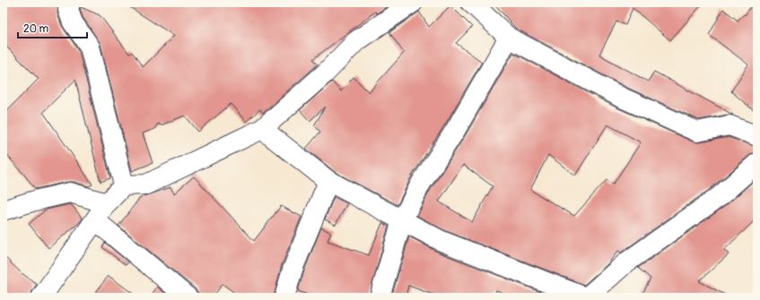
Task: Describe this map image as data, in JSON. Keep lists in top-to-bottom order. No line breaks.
{"scale_bar":"20 m"}
